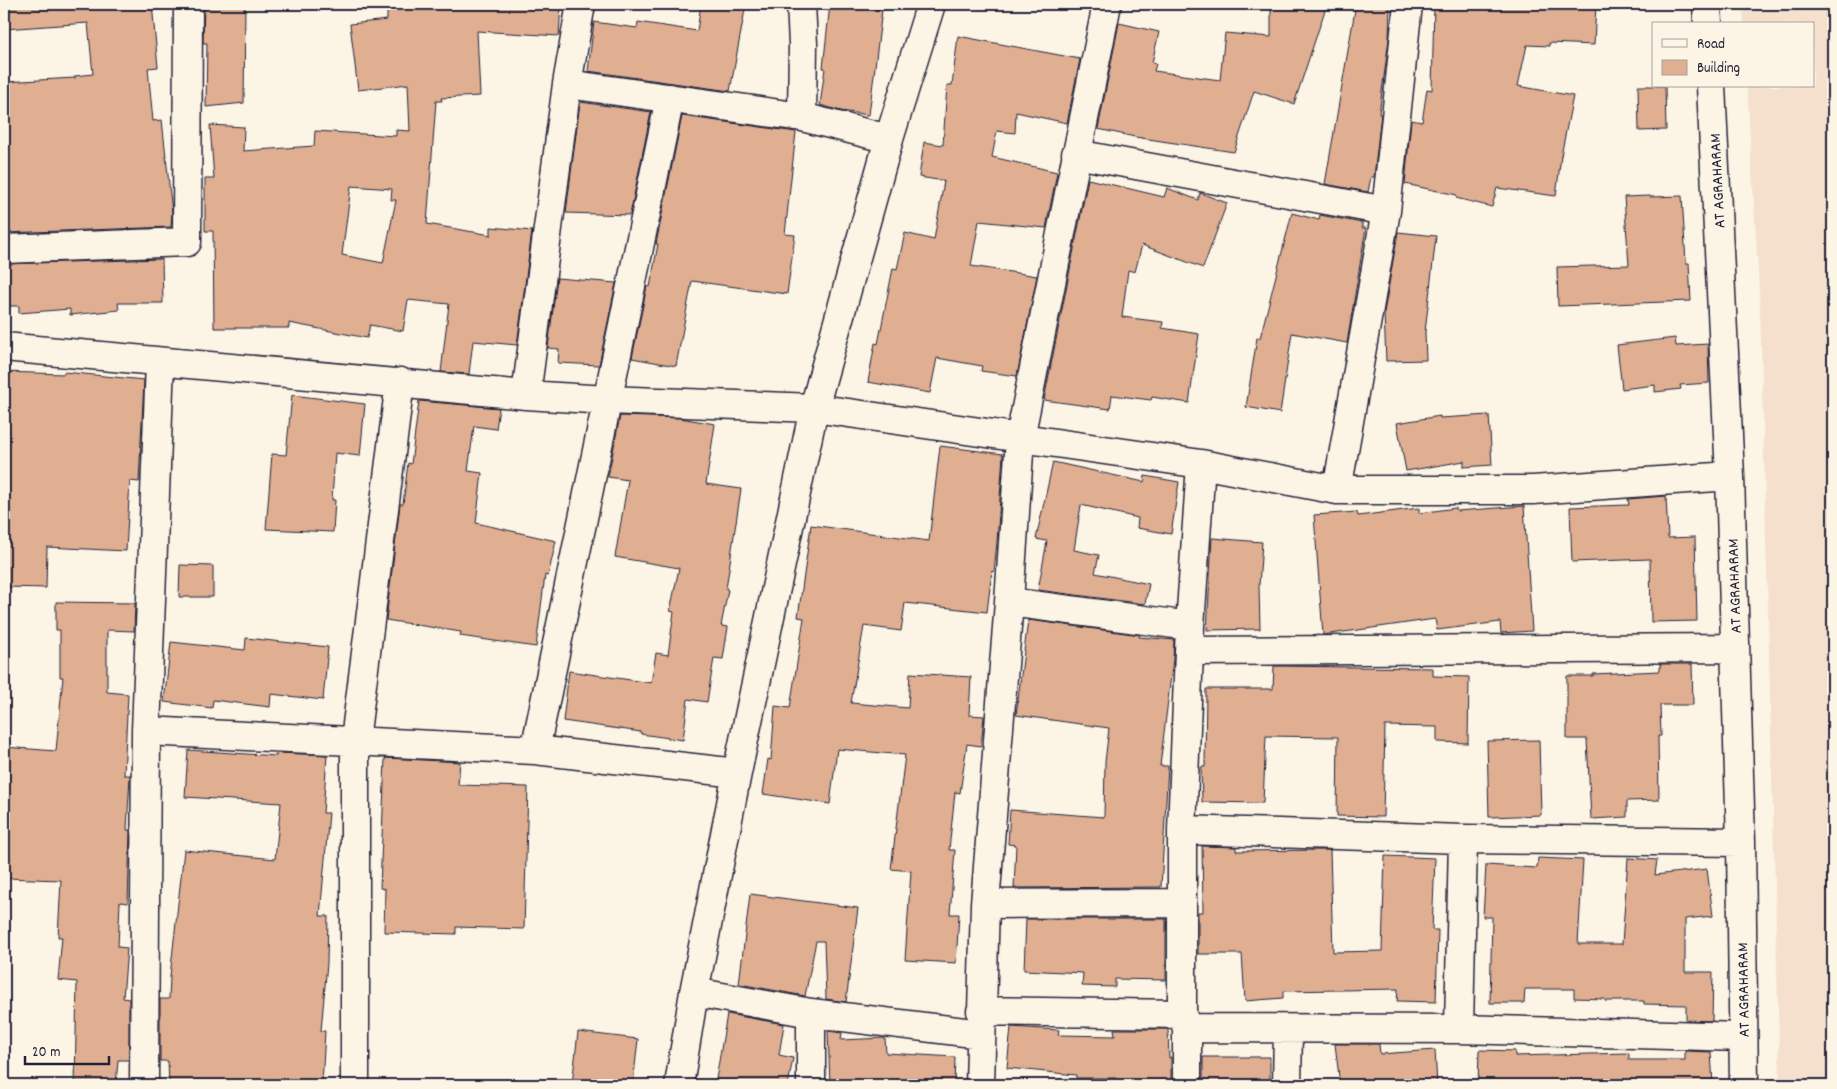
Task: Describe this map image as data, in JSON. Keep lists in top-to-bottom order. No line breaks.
{"streets":{"street":["AT AGRAHARAM"]},"legend":["Road","Building"],"scale_bar":"20 m"}
